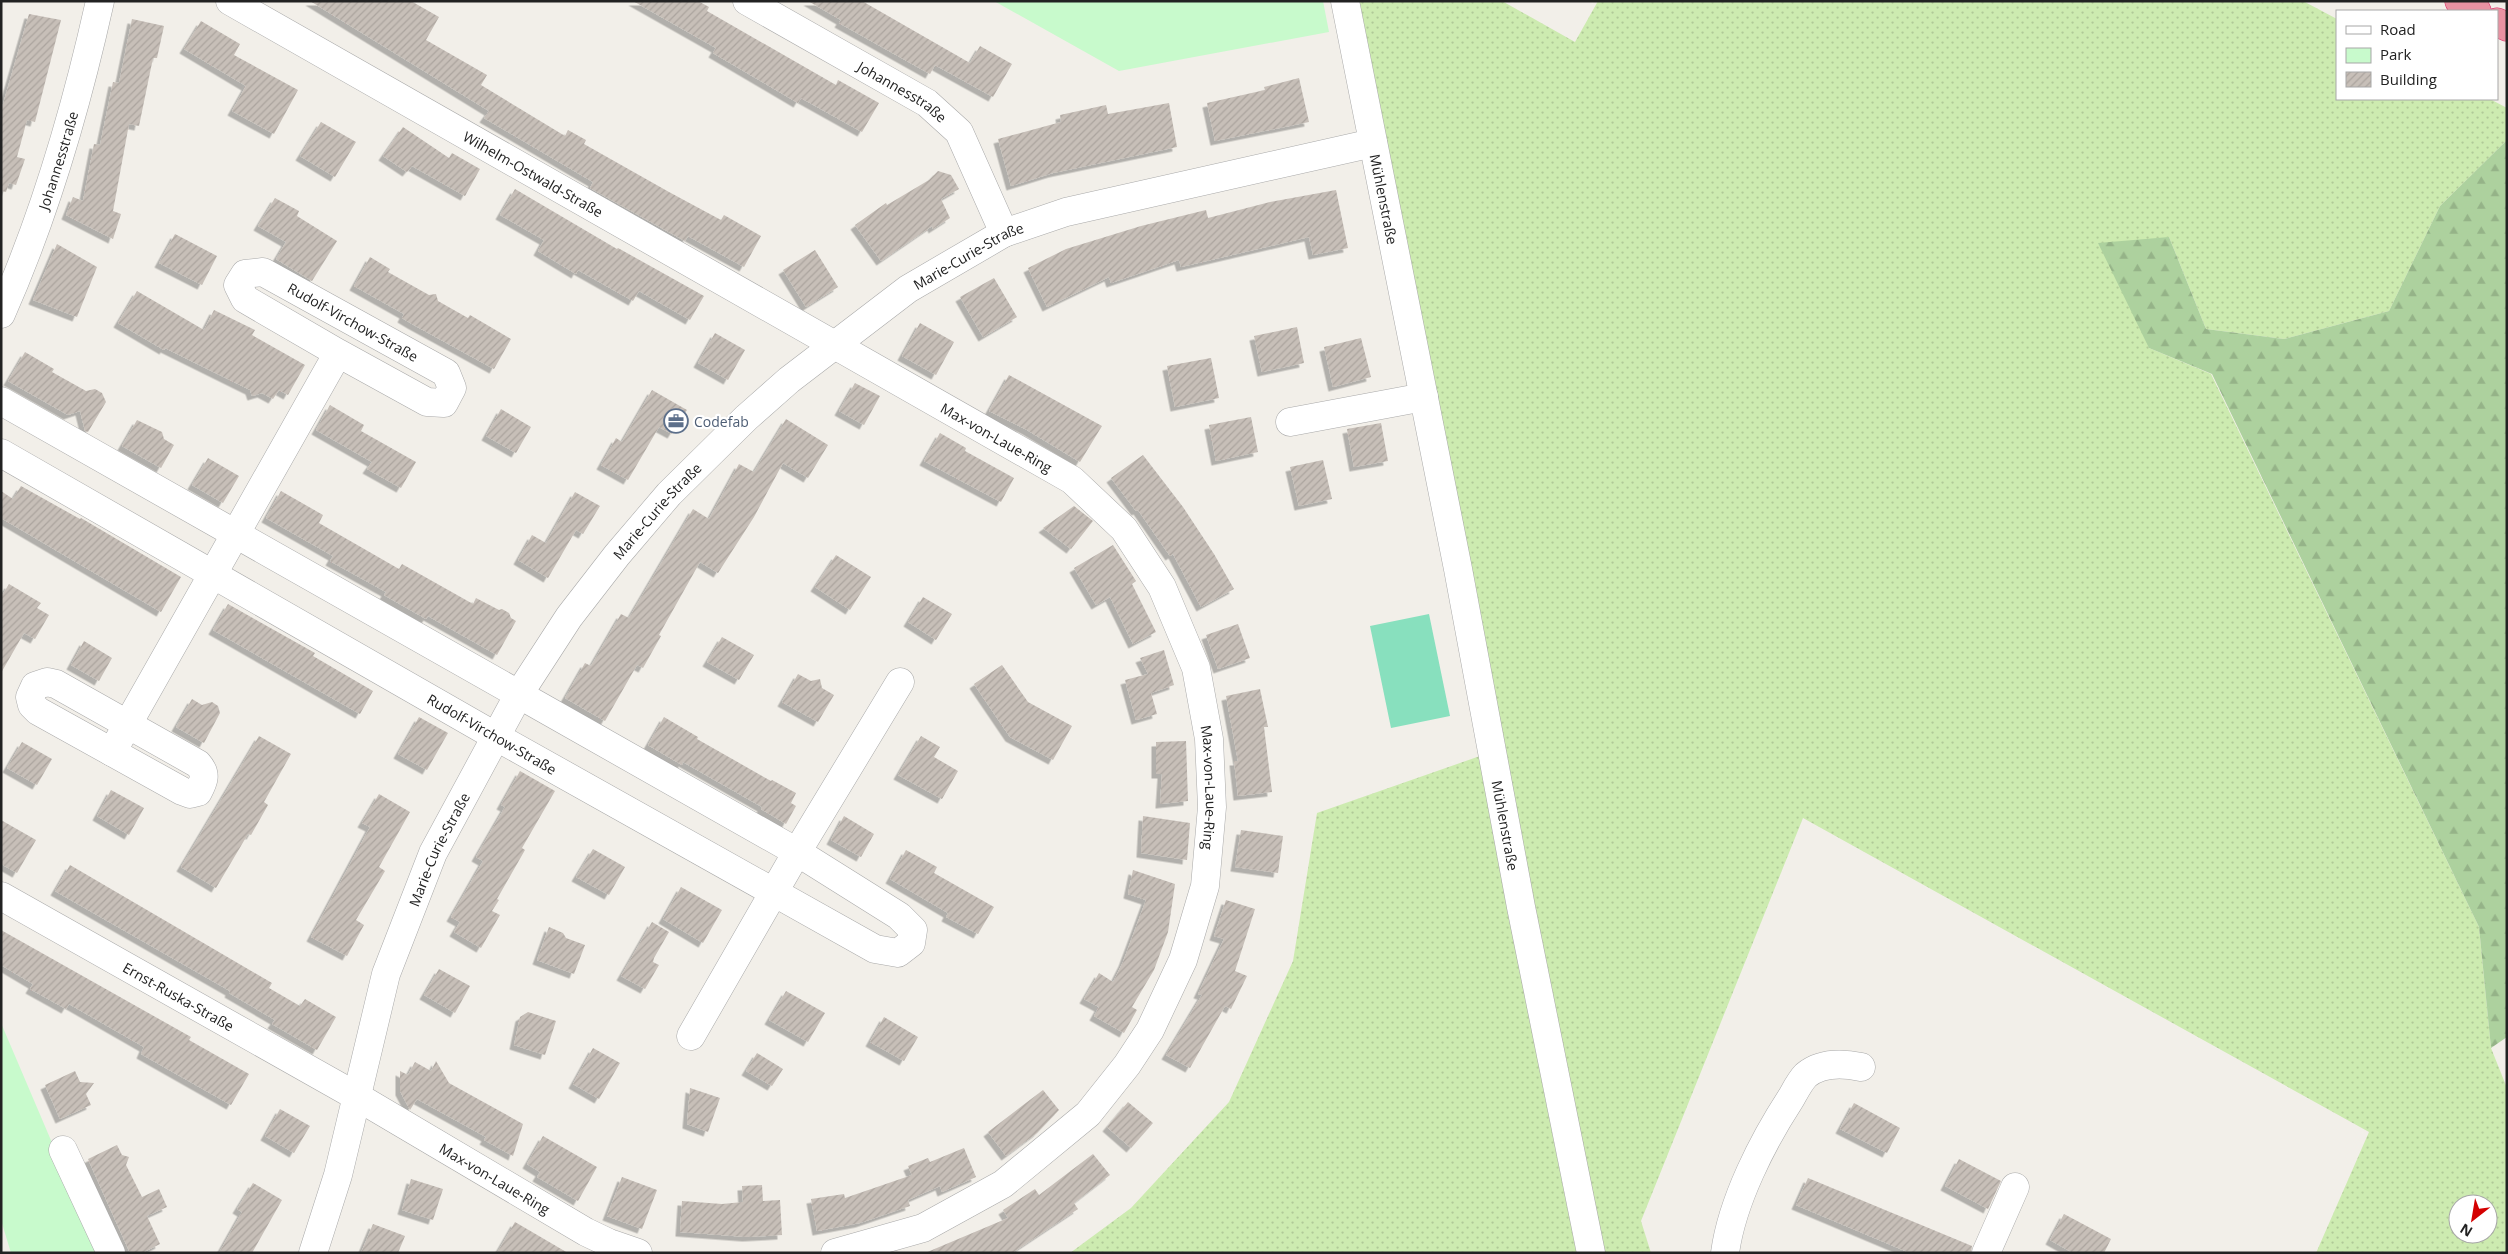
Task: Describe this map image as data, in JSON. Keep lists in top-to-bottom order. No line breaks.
{"streets":{"street":["Johannesstraße","Wilhelm-Ostwald-Straße","Mühlenstraße","Marie-Curie-Straße","Rudolf-Virchow-Straße","Max-von-Laue-Ring","Ernst-Ruska-Straße"]},"crossings":[["Johannesstraße","Marie-Curie-Straße"],["Wilhelm-Ostwald-Straße","Marie-Curie-Straße"],["Wilhelm-Ostwald-Straße","Max-von-Laue-Ring"],["Mühlenstraße","Marie-Curie-Straße"],["Marie-Curie-Straße","Rudolf-Virchow-Straße"],["Marie-Curie-Straße","Max-von-Laue-Ring"],["Marie-Curie-Straße","Ernst-Ruska-Straße"],["Max-von-Laue-Ring","Ernst-Ruska-Straße"]],"places":{"office":["Codefab"]},"legend":["Road","Park","Building"],"north":"bottom left"}
